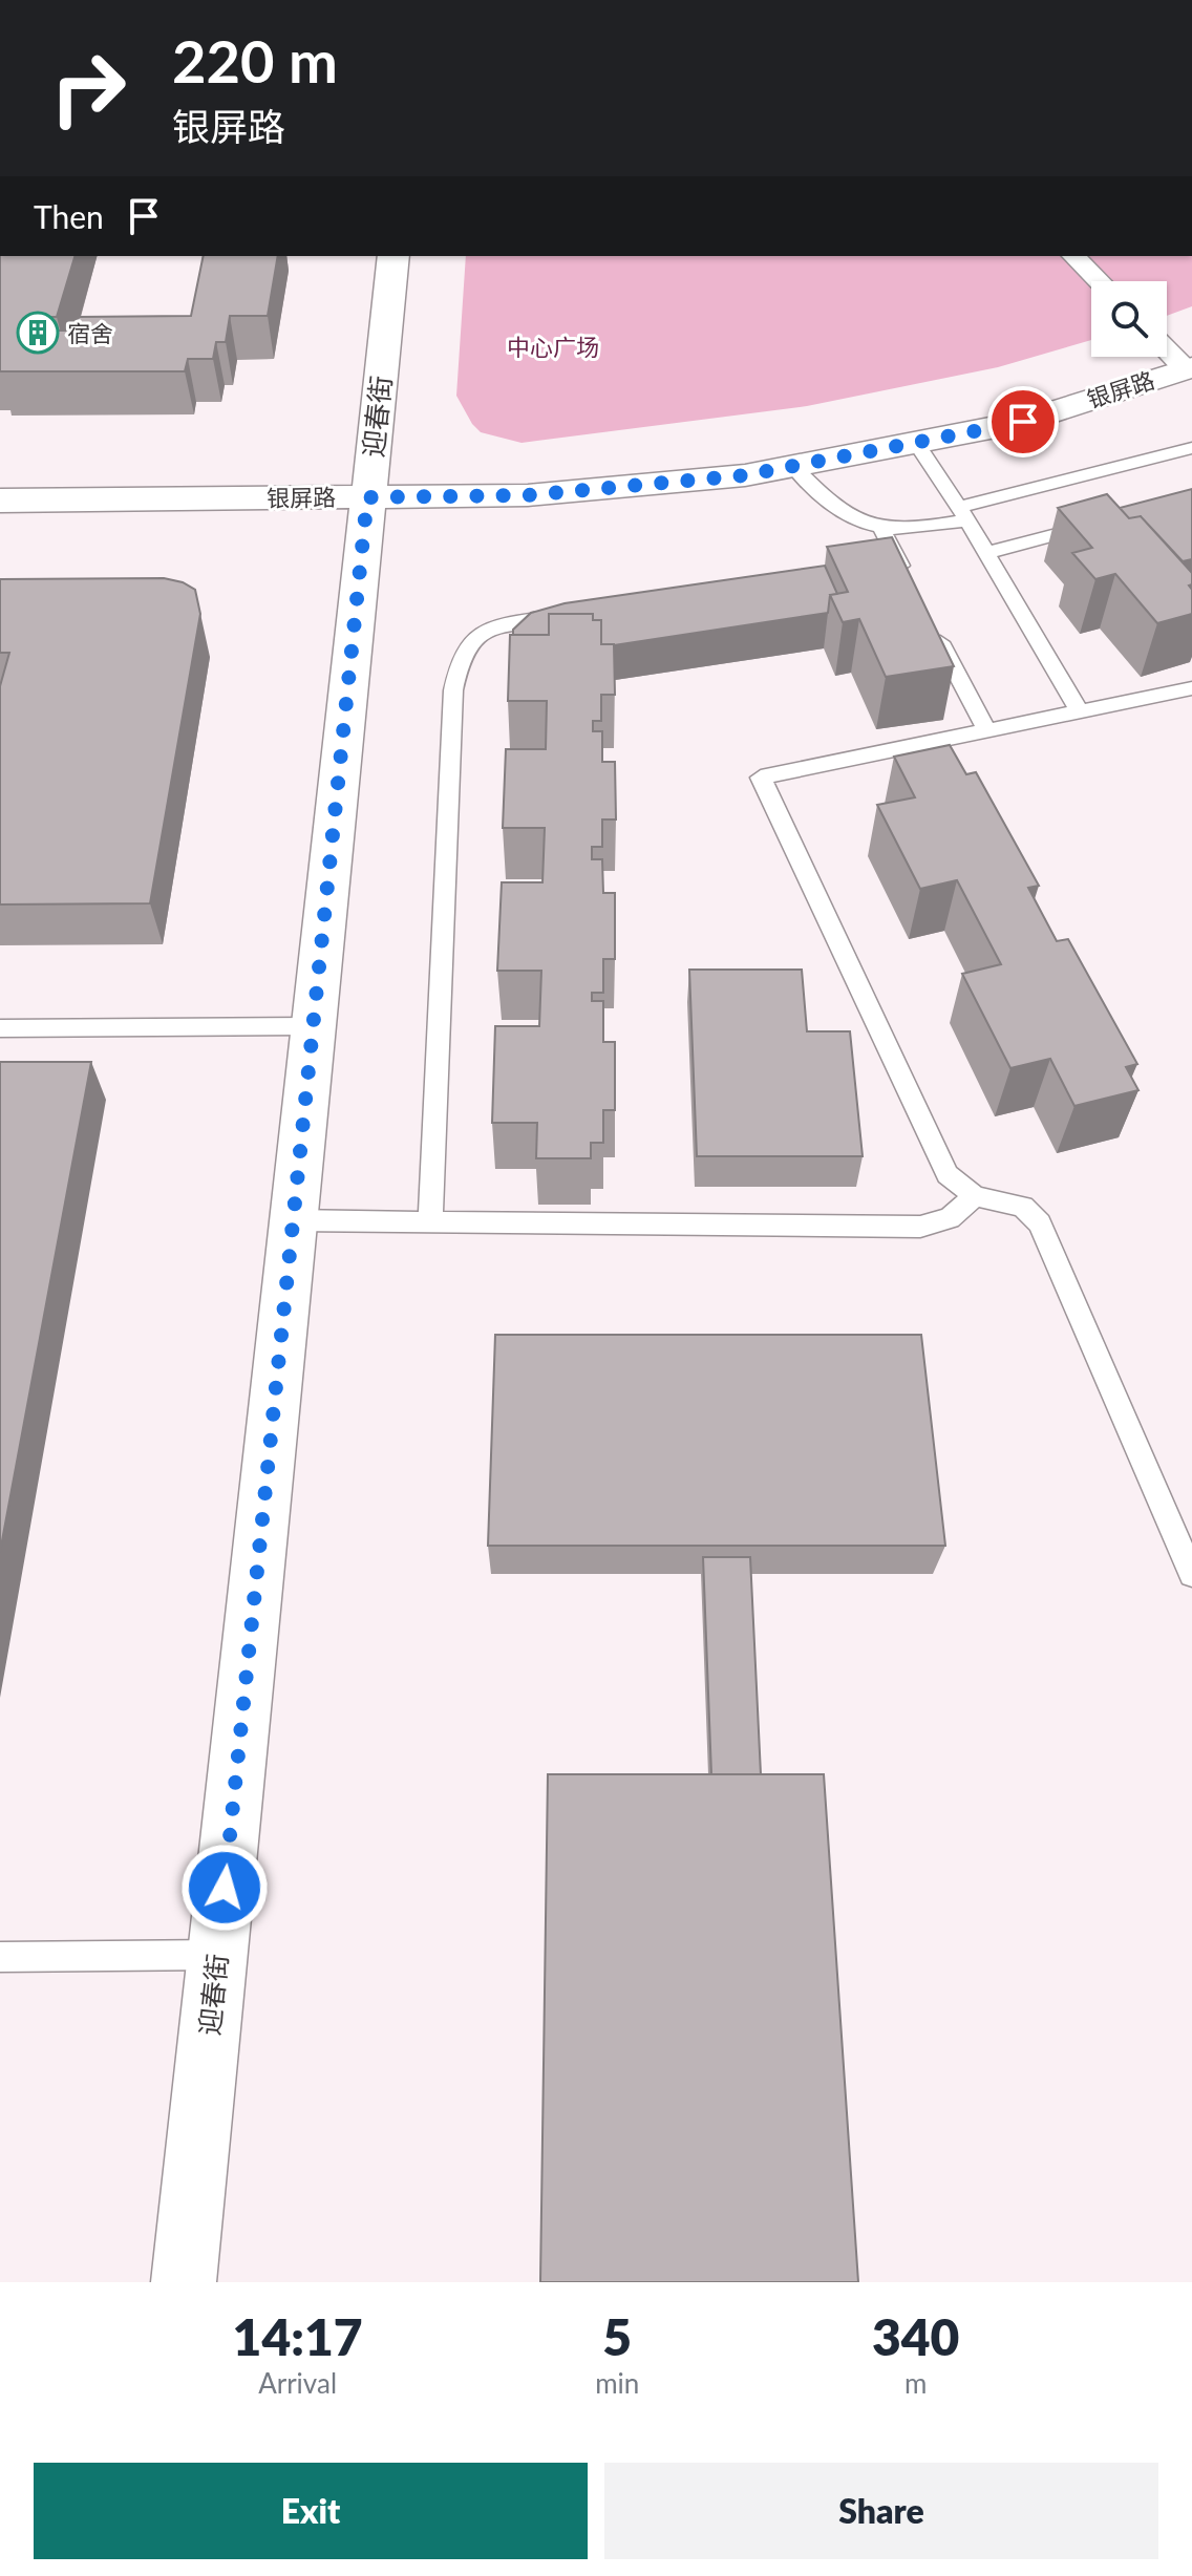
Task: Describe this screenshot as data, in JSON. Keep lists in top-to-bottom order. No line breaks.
{"streets":{"street":["银屏路","迎春街"]},"crossings":[["银屏路","迎春街"]],"parks":["中心广场"],"places":{"building":["宿舍"]},"page":{"turn":["220 m","银屏路"],"then":"Then","eta":["14:17","Arrival","5","min","340","m"],"buttons":["Exit","Share"]}}
